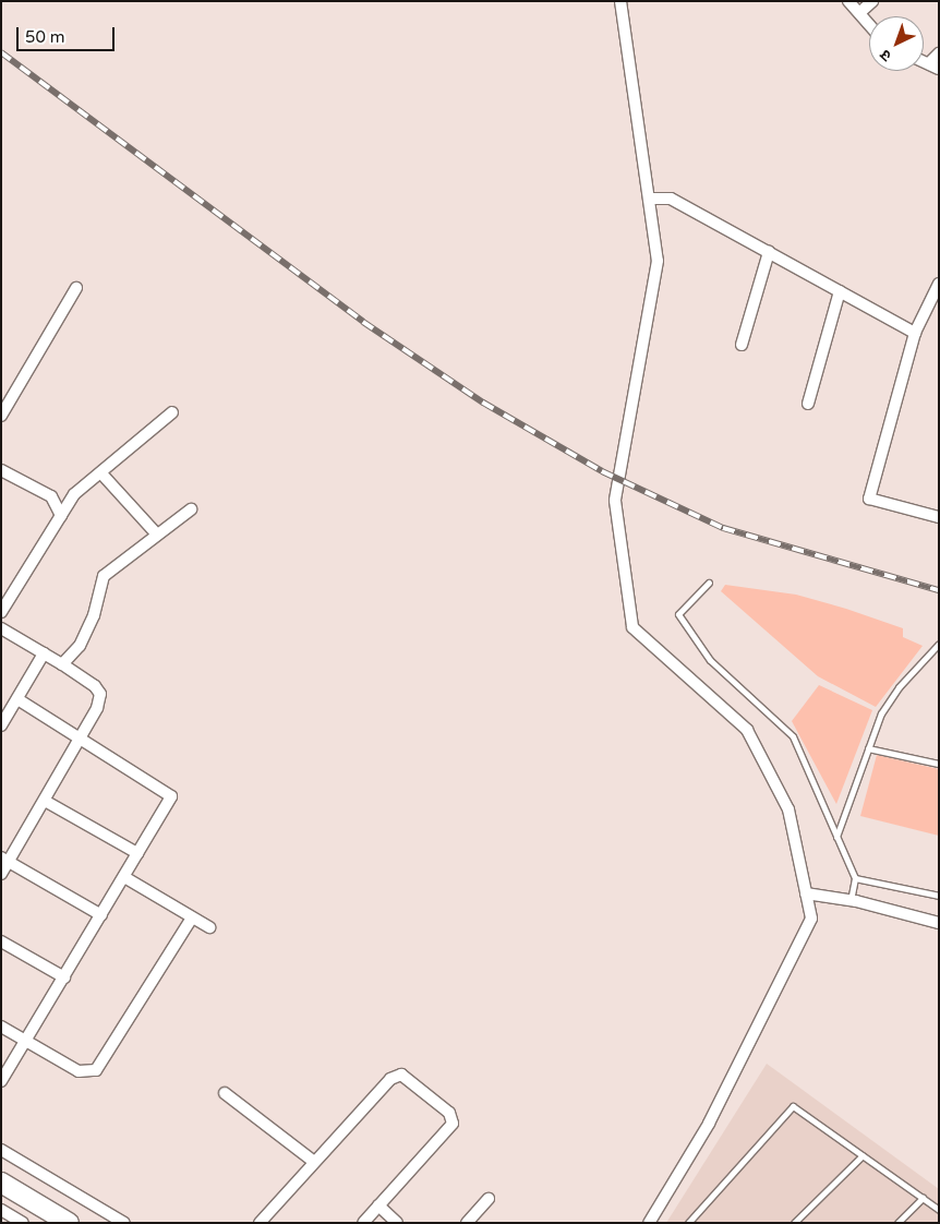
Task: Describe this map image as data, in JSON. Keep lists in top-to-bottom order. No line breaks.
{"scale_bar":"50 m","north":"bottom left"}
